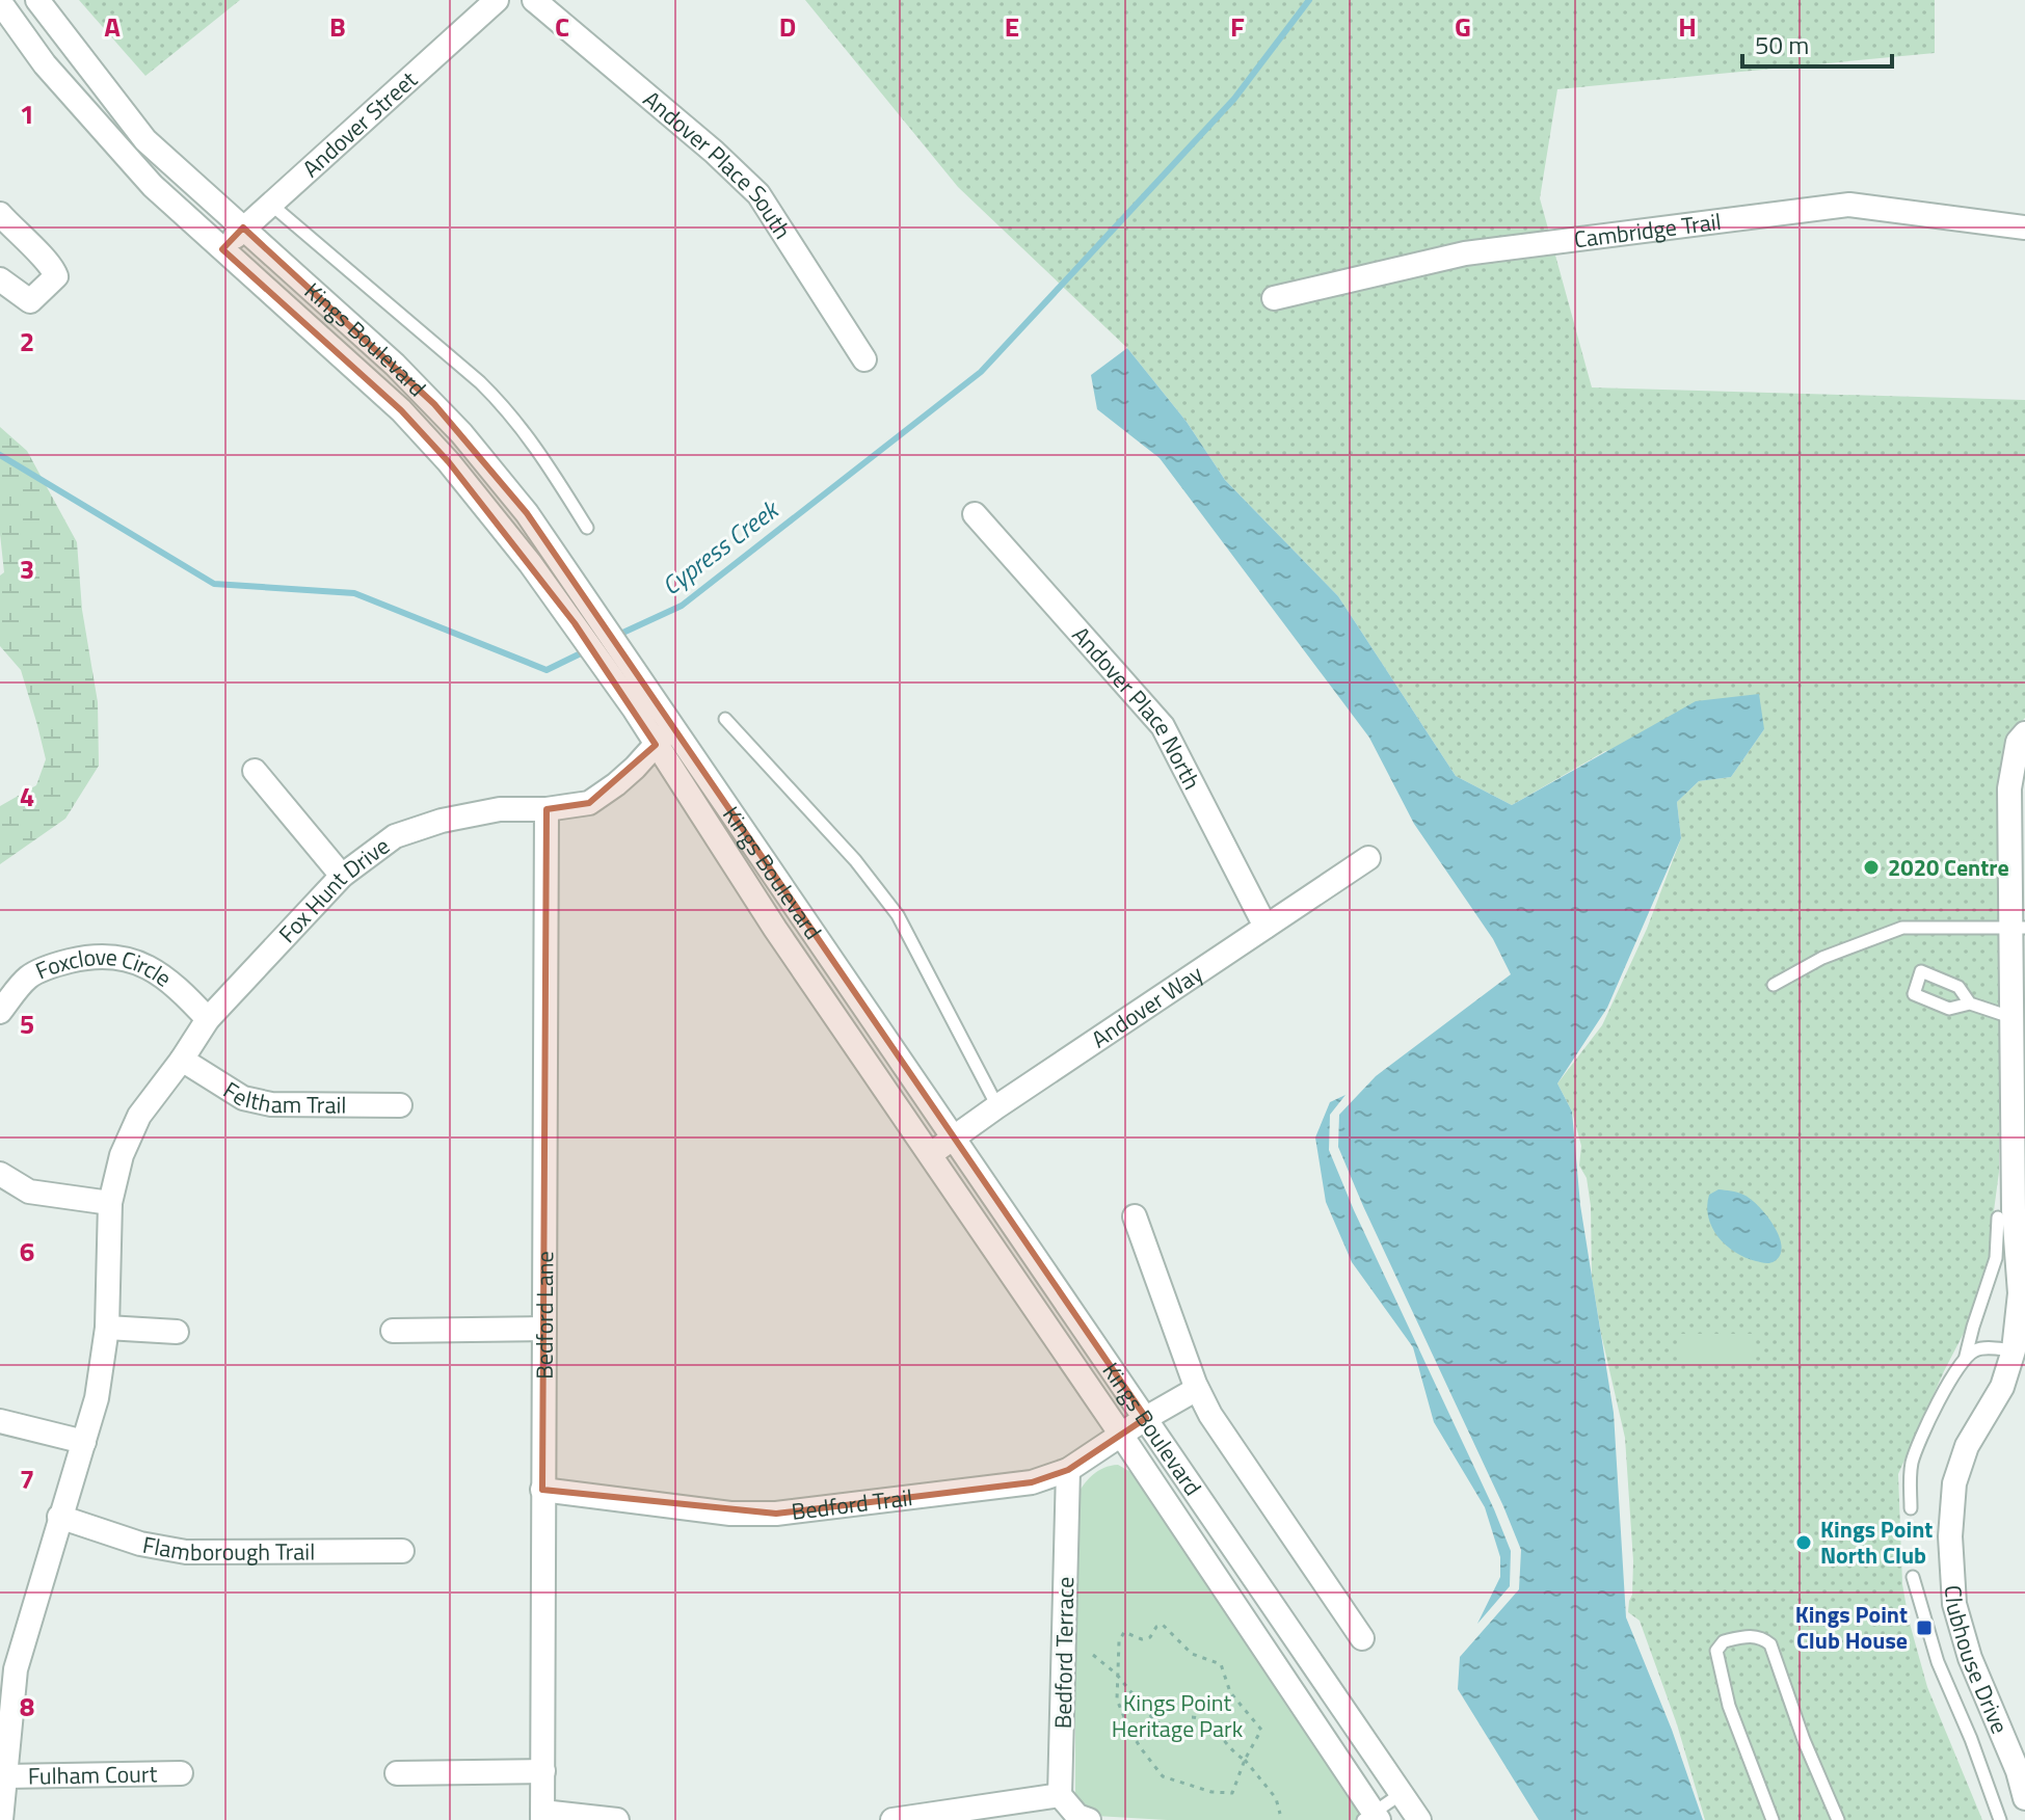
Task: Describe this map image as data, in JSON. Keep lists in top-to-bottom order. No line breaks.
{"streets":{"street":["Andover Street","Andover Place South","Cambridge Trail","Kings Boulevard","Andover Place North","Fox Hunt Drive","Foxclove Circle","Andover Way","Feltham Trail","Bedford Lane","Bedford Trail","Flamborough Trail","Bedford Terrace","Clubhouse Drive","Fulham Court"]},"crossings":[["Andover Street","Kings Boulevard"],["Kings Boulevard","Fox Hunt Drive"],["Kings Boulevard","Andover Way"],["Kings Boulevard","Bedford Trail"],["Andover Place North","Andover Way"],["Fox Hunt Drive","Foxclove Circle"],["Fox Hunt Drive","Feltham Trail"],["Fox Hunt Drive","Bedford Lane"],["Bedford Lane","Bedford Trail"],["Bedford Trail","Bedford Terrace"]],"water":["Cypress Creek"],"parks":["Kings Point Heritage Park"],"places":{"other":["2020 Centre","Kings Point North Club"],"transit":["Kings Point Club House"]},"scale_bar":"50 m","grid":{"columns":["A","B","C","D","E","F","G","H"],"rows":["1","2","3","4","5","6","7","8"]}}
